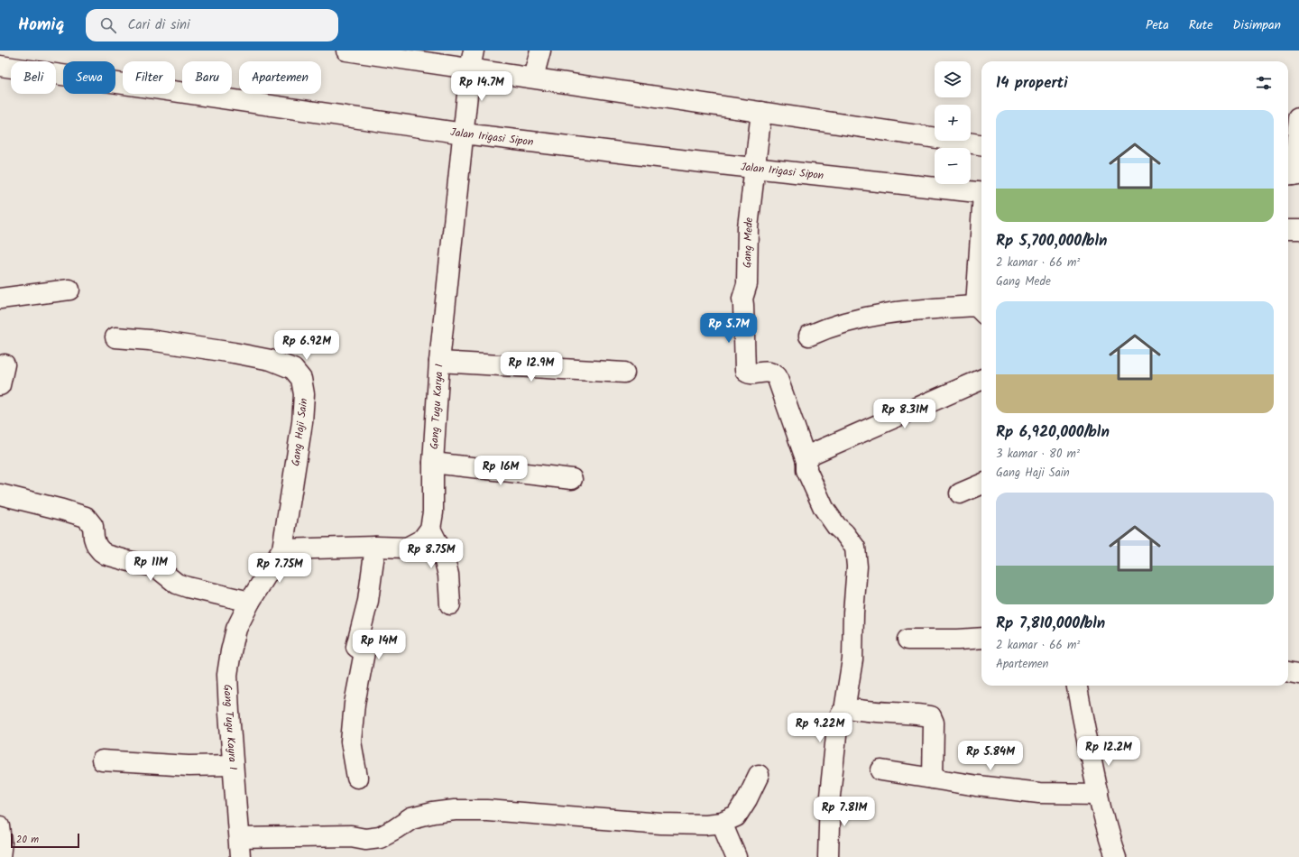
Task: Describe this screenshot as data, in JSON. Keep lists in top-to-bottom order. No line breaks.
{"streets":{"street":["Jalan Irigasi Sipon","Gang Mede","Gang Tugu Karya I","Gang Haji Sain","Gang Tugu Kayra I"]},"crossings":[["Jalan Irigasi Sipon","Gang Mede"],["Jalan Irigasi Sipon","Gang Tugu Karya I"]],"scale_bar":"20 m","page":{"header":"Homiq","search":"Cari di sini","nav":["Peta","Rute","Disimpan"],"map_buttons":["+","−"],"chip":["Beli","Sewa","Filter","Baru","Apartemen"],"heading":"14 properti","price":["Rp 14.7M","Rp 5.7M","Rp 6.92M","Rp 12.9M","Rp 8.31M","Rp 16M","Rp 8.75M","Rp 11M","Rp 7.75M","Rp 14M","Rp 9.22M","Rp 12.2M","Rp 5.84M","Rp 7.81M"],"list":[{"name":"Rp 5,700,000/bln","note":"2 kamar · 66 m² · Gang Mede"},{"name":"Rp 6,920,000/bln","note":"3 kamar · 80 m² · Gang Haji Sain"},{"name":"Rp 7,810,000/bln","note":"2 kamar · 66 m² · Apartemen"}],"scale":"20 m"}}
